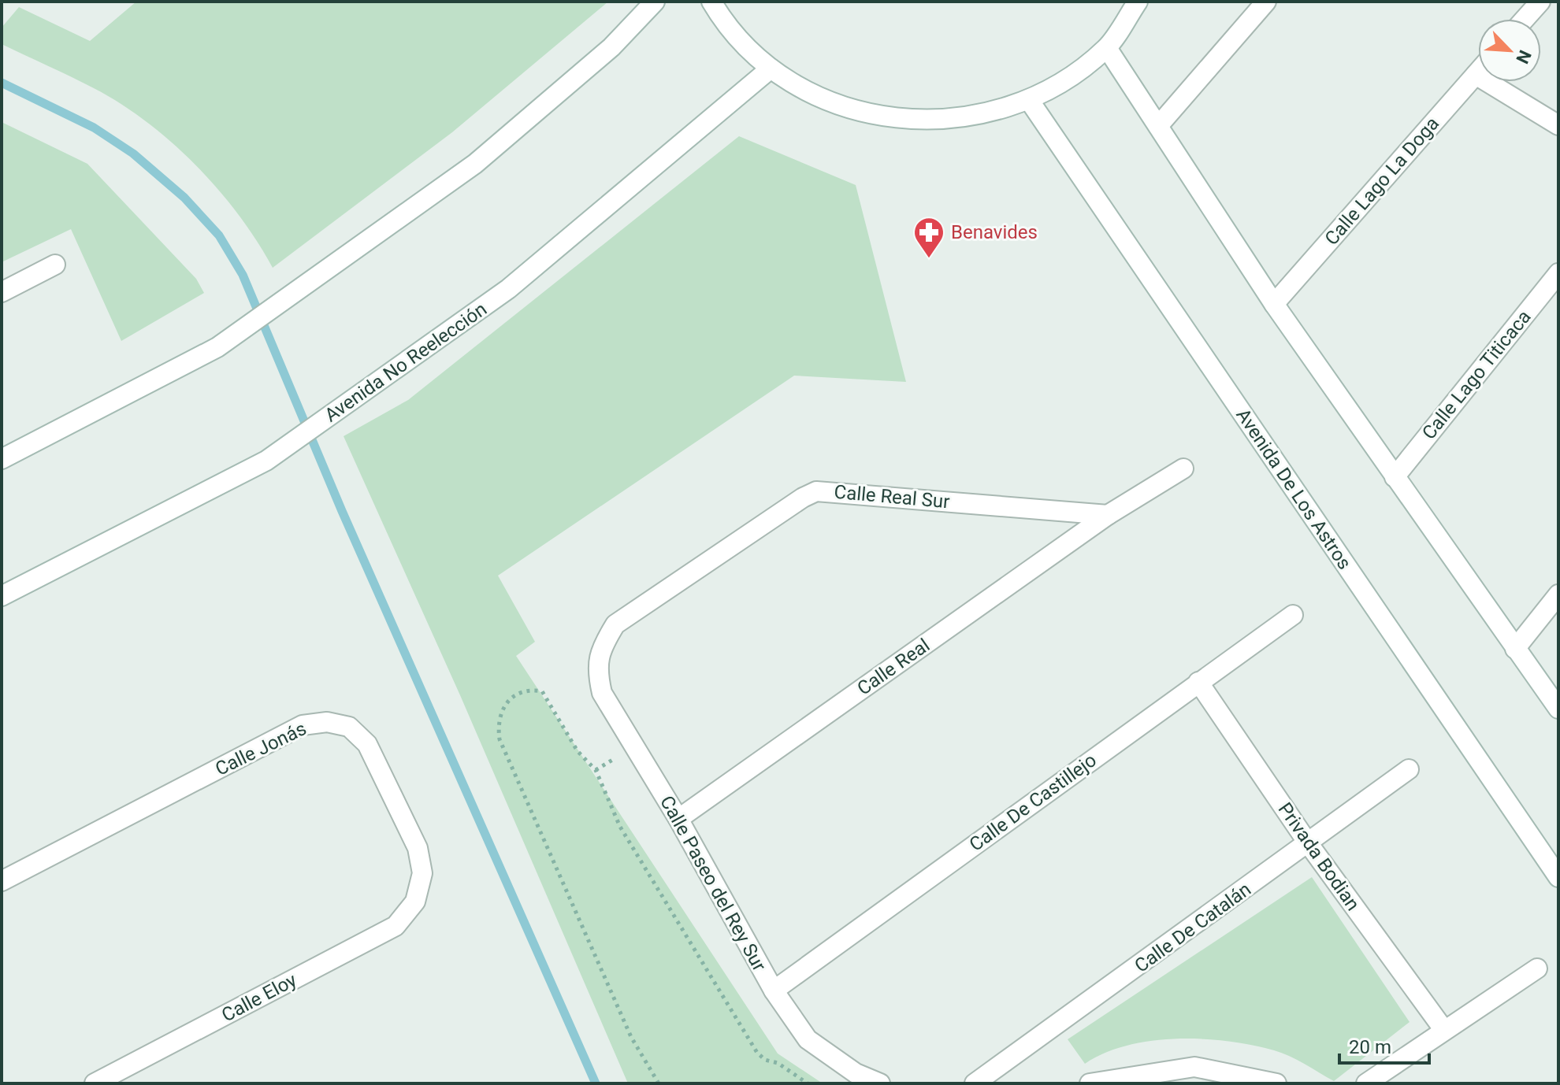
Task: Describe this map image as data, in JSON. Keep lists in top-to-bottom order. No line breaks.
{"streets":{"street":["Calle Lago La Doga","Avenida No Reelección","Calle Lago Titicaca","Avenida De Los Astros","Calle Real Sur","Calle Real","Calle Jonás","Calle De Castillejo","Privada Bodian","Calle Paseo del Rey Sur","Calle De Catalán","Calle Eloy"]},"crossings":[["Calle Real Sur","Calle Real"],["Calle Real Sur","Calle Paseo del Rey Sur"],["Calle Real","Calle Paseo del Rey Sur"],["Calle Jonás","Calle Eloy"],["Calle De Castillejo","Privada Bodian"],["Calle De Castillejo","Calle Paseo del Rey Sur"],["Privada Bodian","Calle De Catalán"]],"places":{"pharmacy":["Benavides"]},"scale_bar":"20 m","north":"bottom right"}
